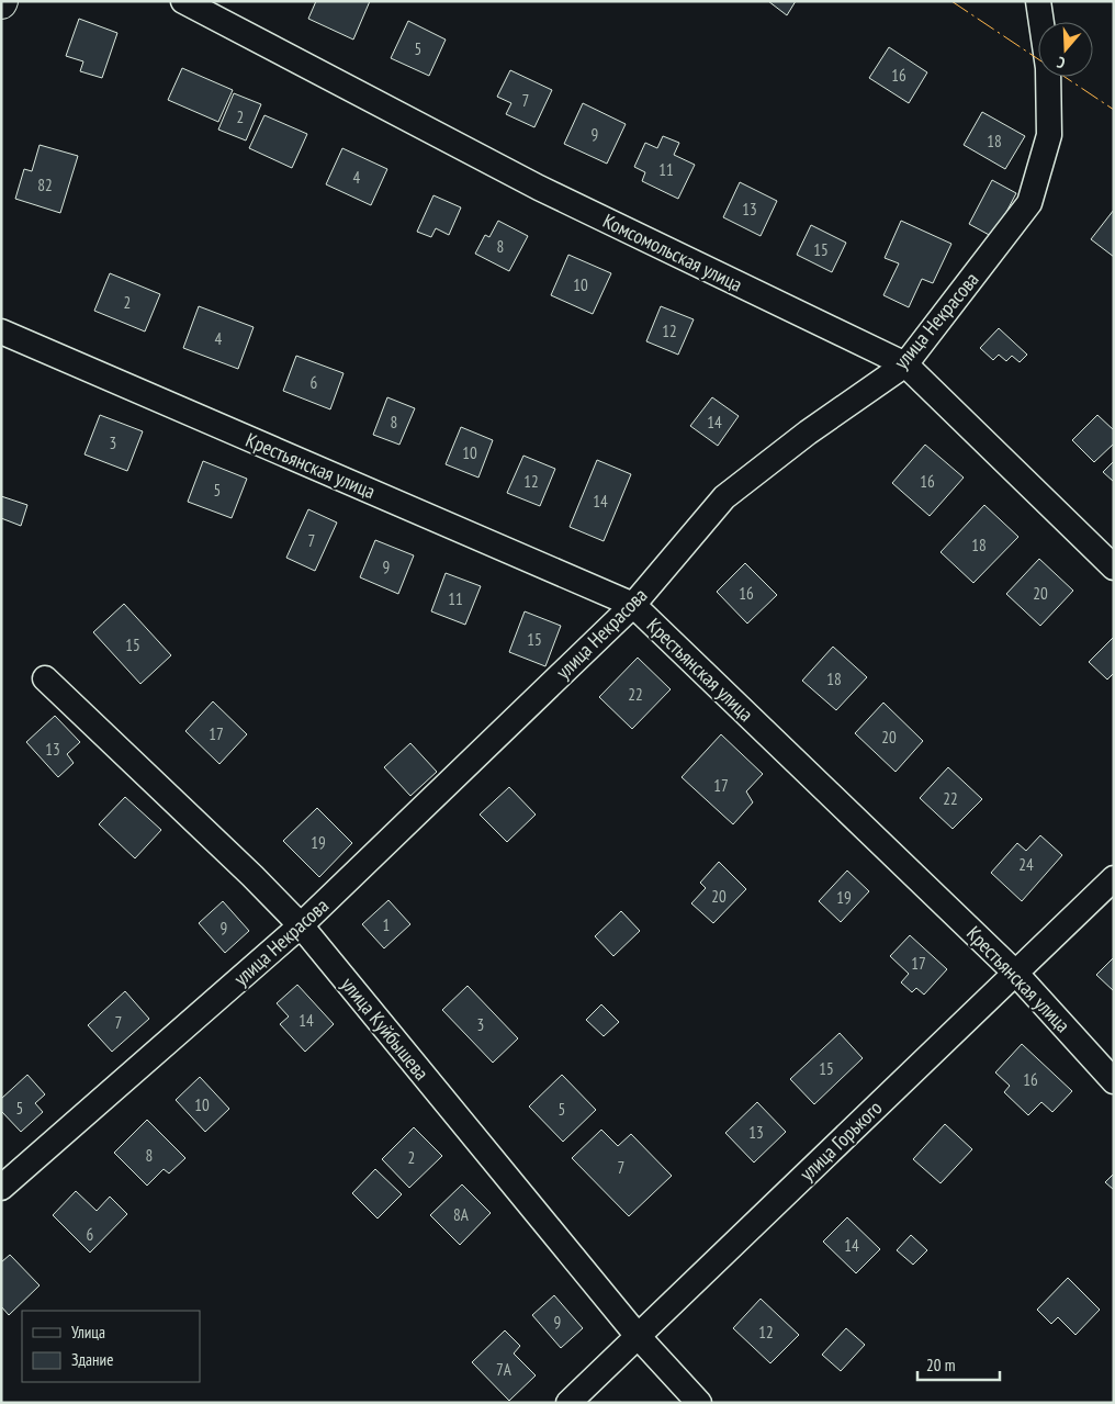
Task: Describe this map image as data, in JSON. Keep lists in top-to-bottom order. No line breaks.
{"streets":{"street":["Комсомольская улица","улица Некрасова","Крестьянская улица","улица Куйбышева","улица Горького"]},"crossings":[["Комсомольская улица","улица Некрасова"],["улица Некрасова","Крестьянская улица"],["улица Некрасова","улица Куйбышева"],["Крестьянская улица","улица Горького"],["улица Куйбышева","улица Горького"]],"house_numbers":["5","16","7","2","9","18","11","4","82","13","8","15","10","2","12","4","6","8","14","3","10","12","16","5","14","7","18","9","16","20","11","15","15","18","22","17","20","13","17","22","19","24","20","19","1","9","17","14","7","3","15","16","10","5","5","13","8","2","7","8А","6","14","9","12","7А"],"legend":["Улица","Здание"],"scale_bar":"20 m","north":"bottom"}
